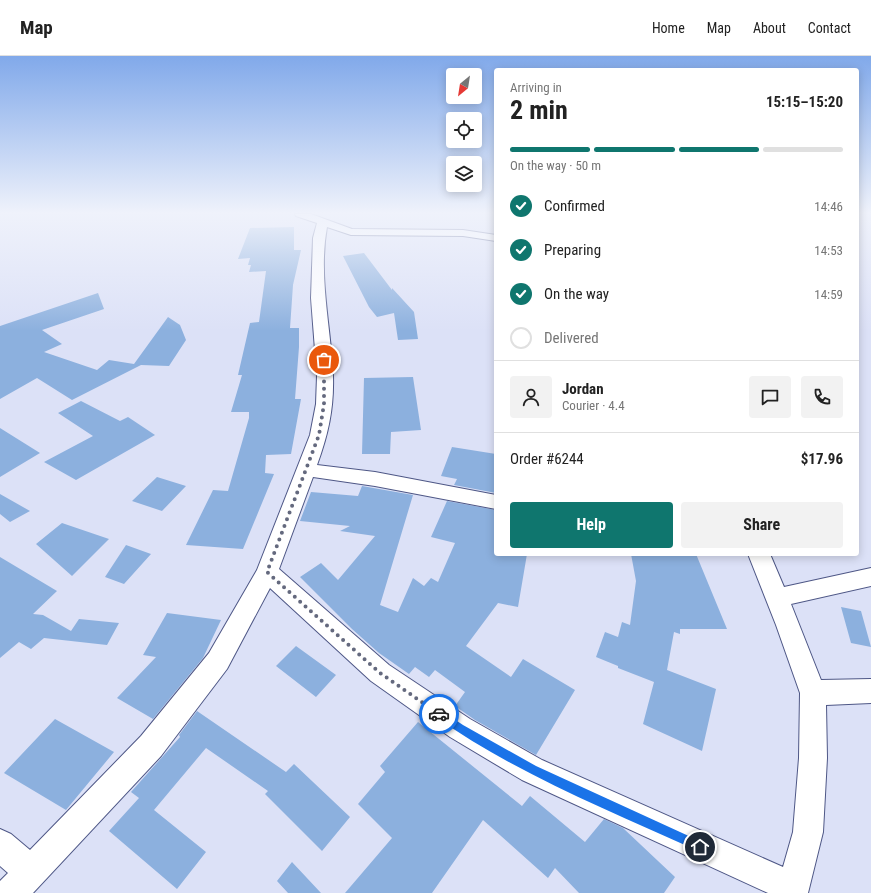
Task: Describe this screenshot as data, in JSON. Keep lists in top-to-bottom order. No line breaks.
{"north":"bottom left","page":{"header":"Map","nav":["Home","Map","About","Contact"],"heading":["2 min","Arriving in","15:15–15:20"],"panel":["Jordan","Courier · 4.4","Order #6244","$17.96"],"bar":"On the way · 50 m","list":[["Confirmed","14:46"],["Preparing","14:53"],["On the way","14:59"],"Delivered"],"buttons":["Help","Share"]}}
